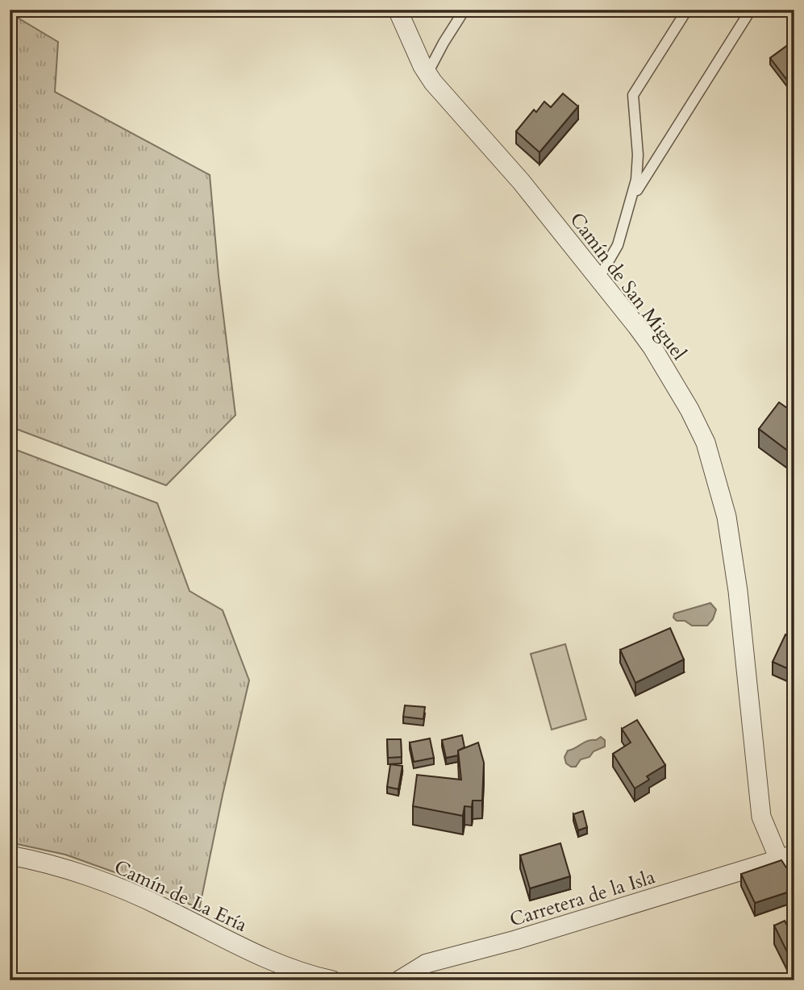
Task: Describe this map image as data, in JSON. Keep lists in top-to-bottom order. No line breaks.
{"streets":{"street":["Camín de San Miguel","Camín de La Ería","Carretera de la Isla"]},"crossings":[["Camín de San Miguel","Carretera de la Isla"]]}
